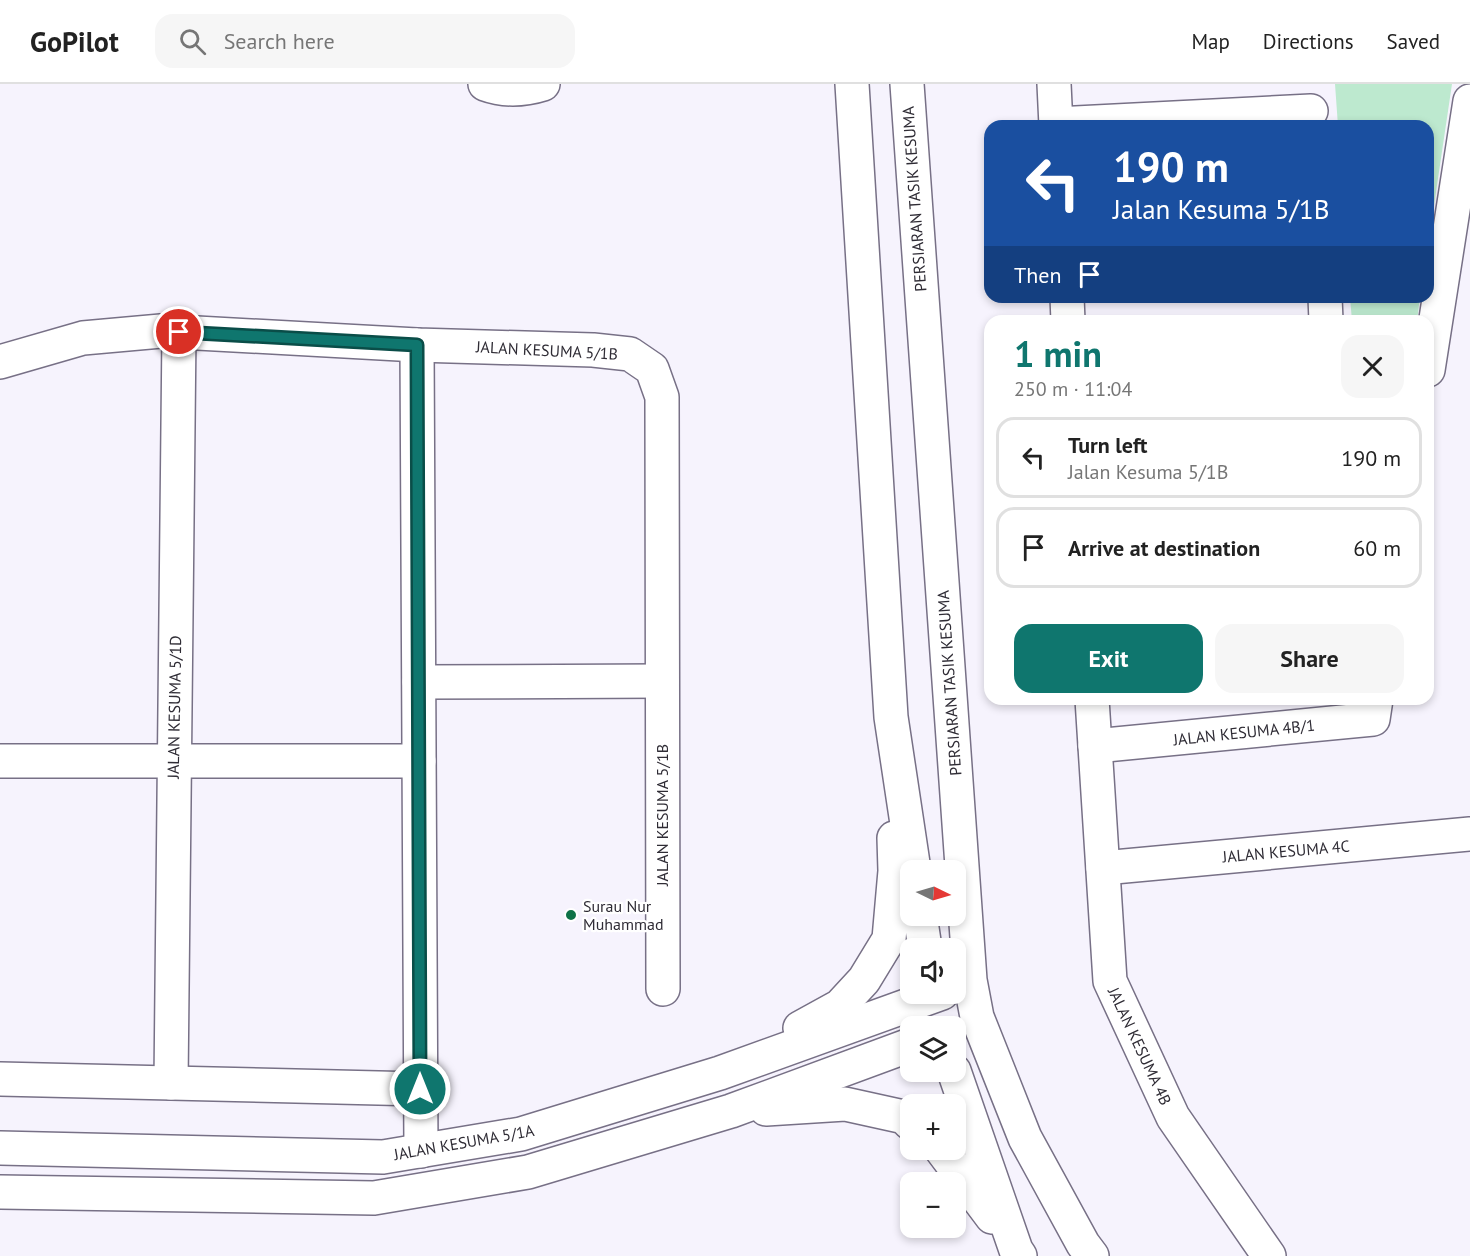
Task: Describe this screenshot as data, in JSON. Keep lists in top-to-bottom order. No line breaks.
{"streets":{"street":["PERSIARAN TASIK KESUMA","JALAN KESUMA 5/1B","JALAN KESUMA 5/1D","JALAN KESUMA 4B/1","JALAN KESUMA 4C","JALAN KESUMA 4B","JALAN KESUMA 5/1A"]},"crossings":[["JALAN KESUMA 5/1B","JALAN KESUMA 5/1D"],["JALAN KESUMA 4B/1","JALAN KESUMA 4B"],["JALAN KESUMA 4C","JALAN KESUMA 4B"]],"places":["Surau Nur Muhammad"],"north":"right","page":{"header":"GoPilot","search":"Search here","nav":["Map","Directions","Saved"],"turn":["190 m","Jalan Kesuma 5/1B"],"then":"Then","heading":["1 min","250 m · 11:04"],"list":[{"name":"Turn left","note":"Jalan Kesuma 5/1B","value":"190 m"},{"name":"Arrive at destination","value":"60 m"}],"buttons":["Exit","Share"],"map_buttons":["+","−"]}}
